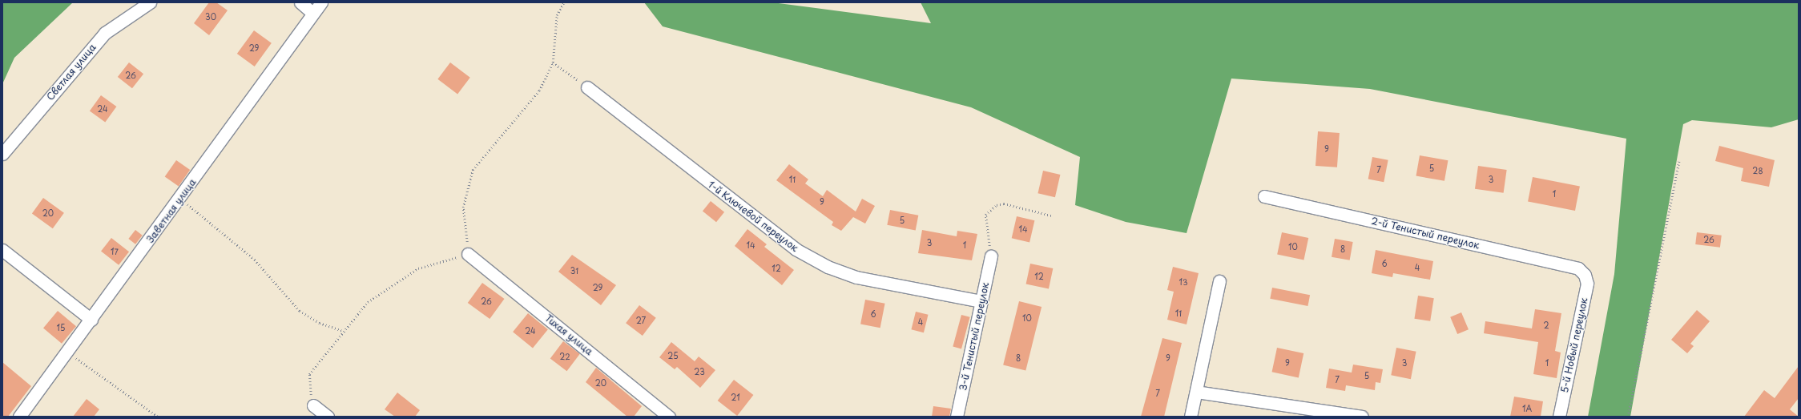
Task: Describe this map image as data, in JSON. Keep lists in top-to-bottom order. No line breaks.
{"streets":{"street":["Светлая улица","Заветная улица","1-й Ключевой переулок","2-й Тенистый переулок","Тихая улица","3-й Тенистый переулок","5-й Новый переулок"]},"crossings":[["1-й Ключевой переулок","3-й Тенистый переулок"],["2-й Тенистый переулок","5-й Новый переулок"]],"house_numbers":["30","29","26","24","9","5","7","28","11","3","1","9","20","5","14","26","3","14","1","10","8","17","6","4","12","31","12","13","29","26","11","6","10","27","4","2","15","24","25","22","8","9","9","3","1","23","5","7","20","7","21","1А"]}
